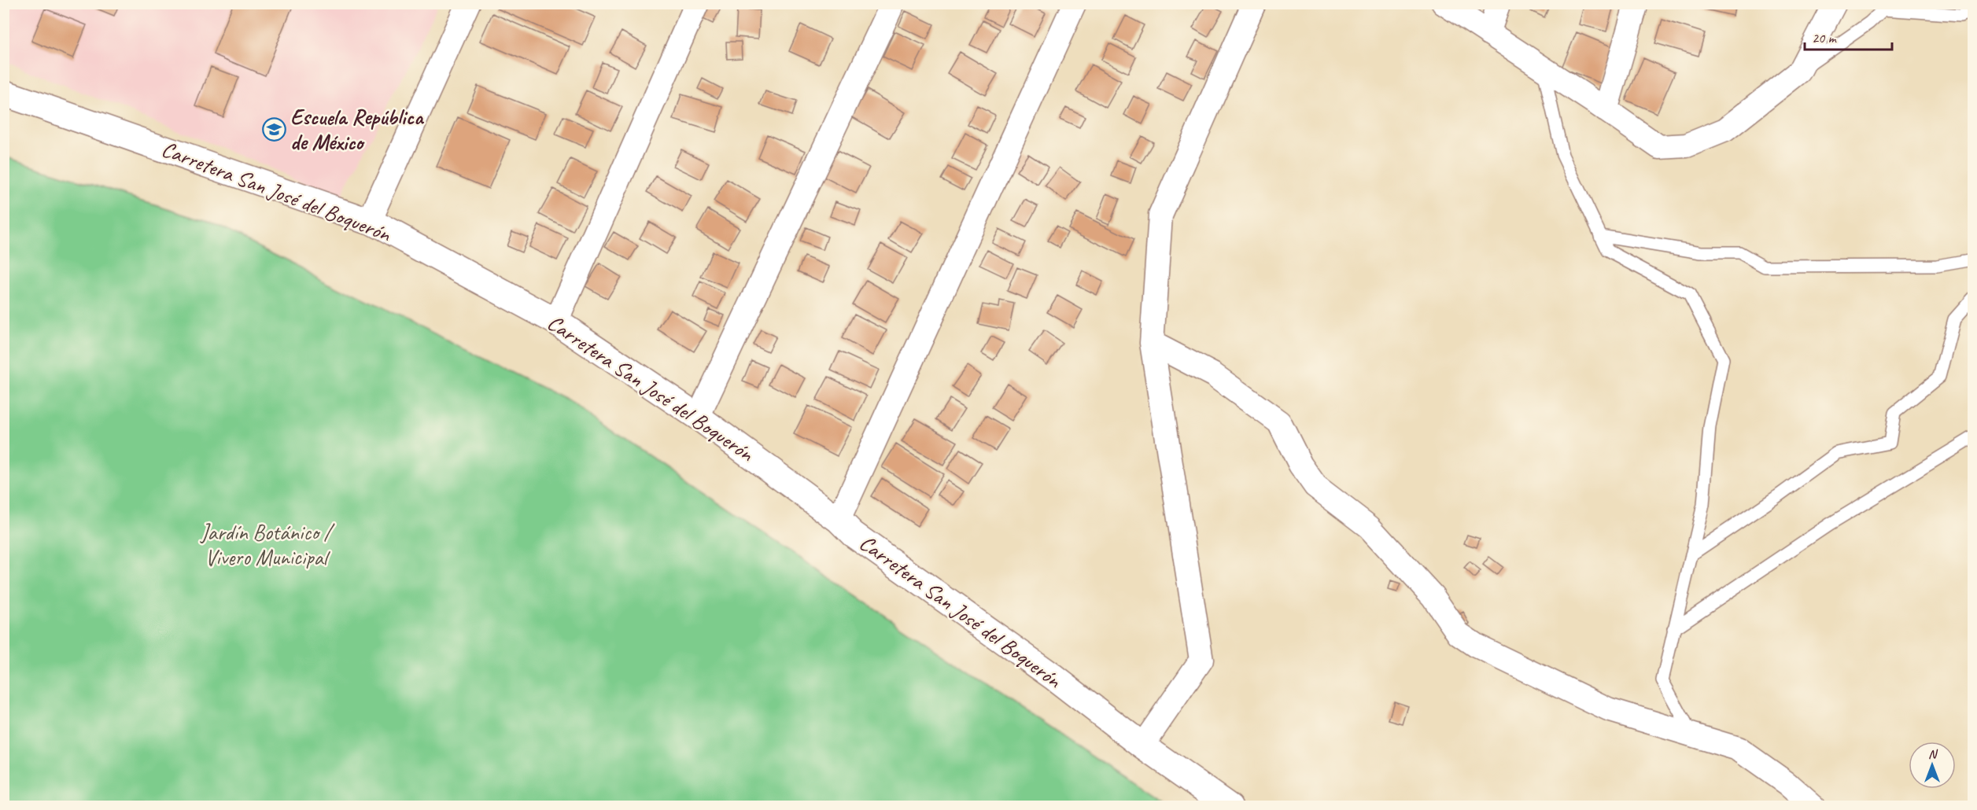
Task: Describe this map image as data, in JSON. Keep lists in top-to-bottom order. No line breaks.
{"streets":{"street":["Carretera San José del Boquerón"]},"parks":["Jardín Botánico / Vivero Municipal"],"places":{"school or university":["Escuela República de México"]},"scale_bar":"20 m","north":"top"}
